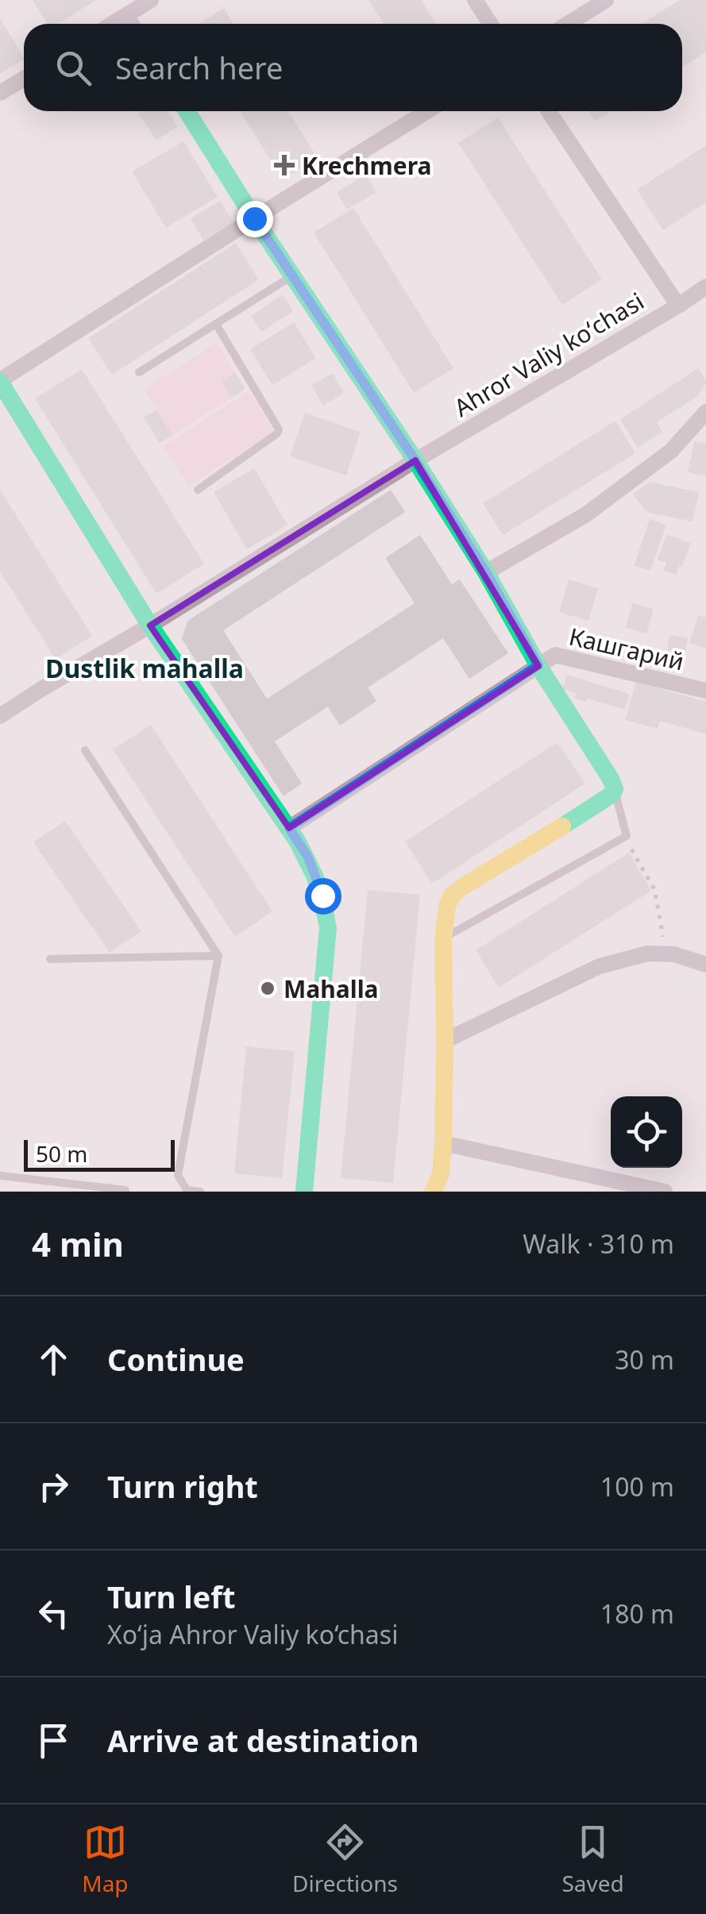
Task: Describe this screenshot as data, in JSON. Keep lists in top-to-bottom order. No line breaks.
{"streets":{"street":["Ahror Valiy koʻchasi","Кашгарий"]},"districts":["Dustlik mahalla"],"places":{"health":["Krechmera"],"other":["Mahalla"]},"scale_bar":"50 m","page":{"search":"Search here","scale":"50 m","heading":["4 min","Walk · 310 m"],"list":[["Continue","30 m"],["Turn right","100 m"],["Turn left","Xo‘ja Ahror Valiy ko‘chasi","180 m"],"Arrive at destination"],"nav":["Map","Directions","Saved"]}}
